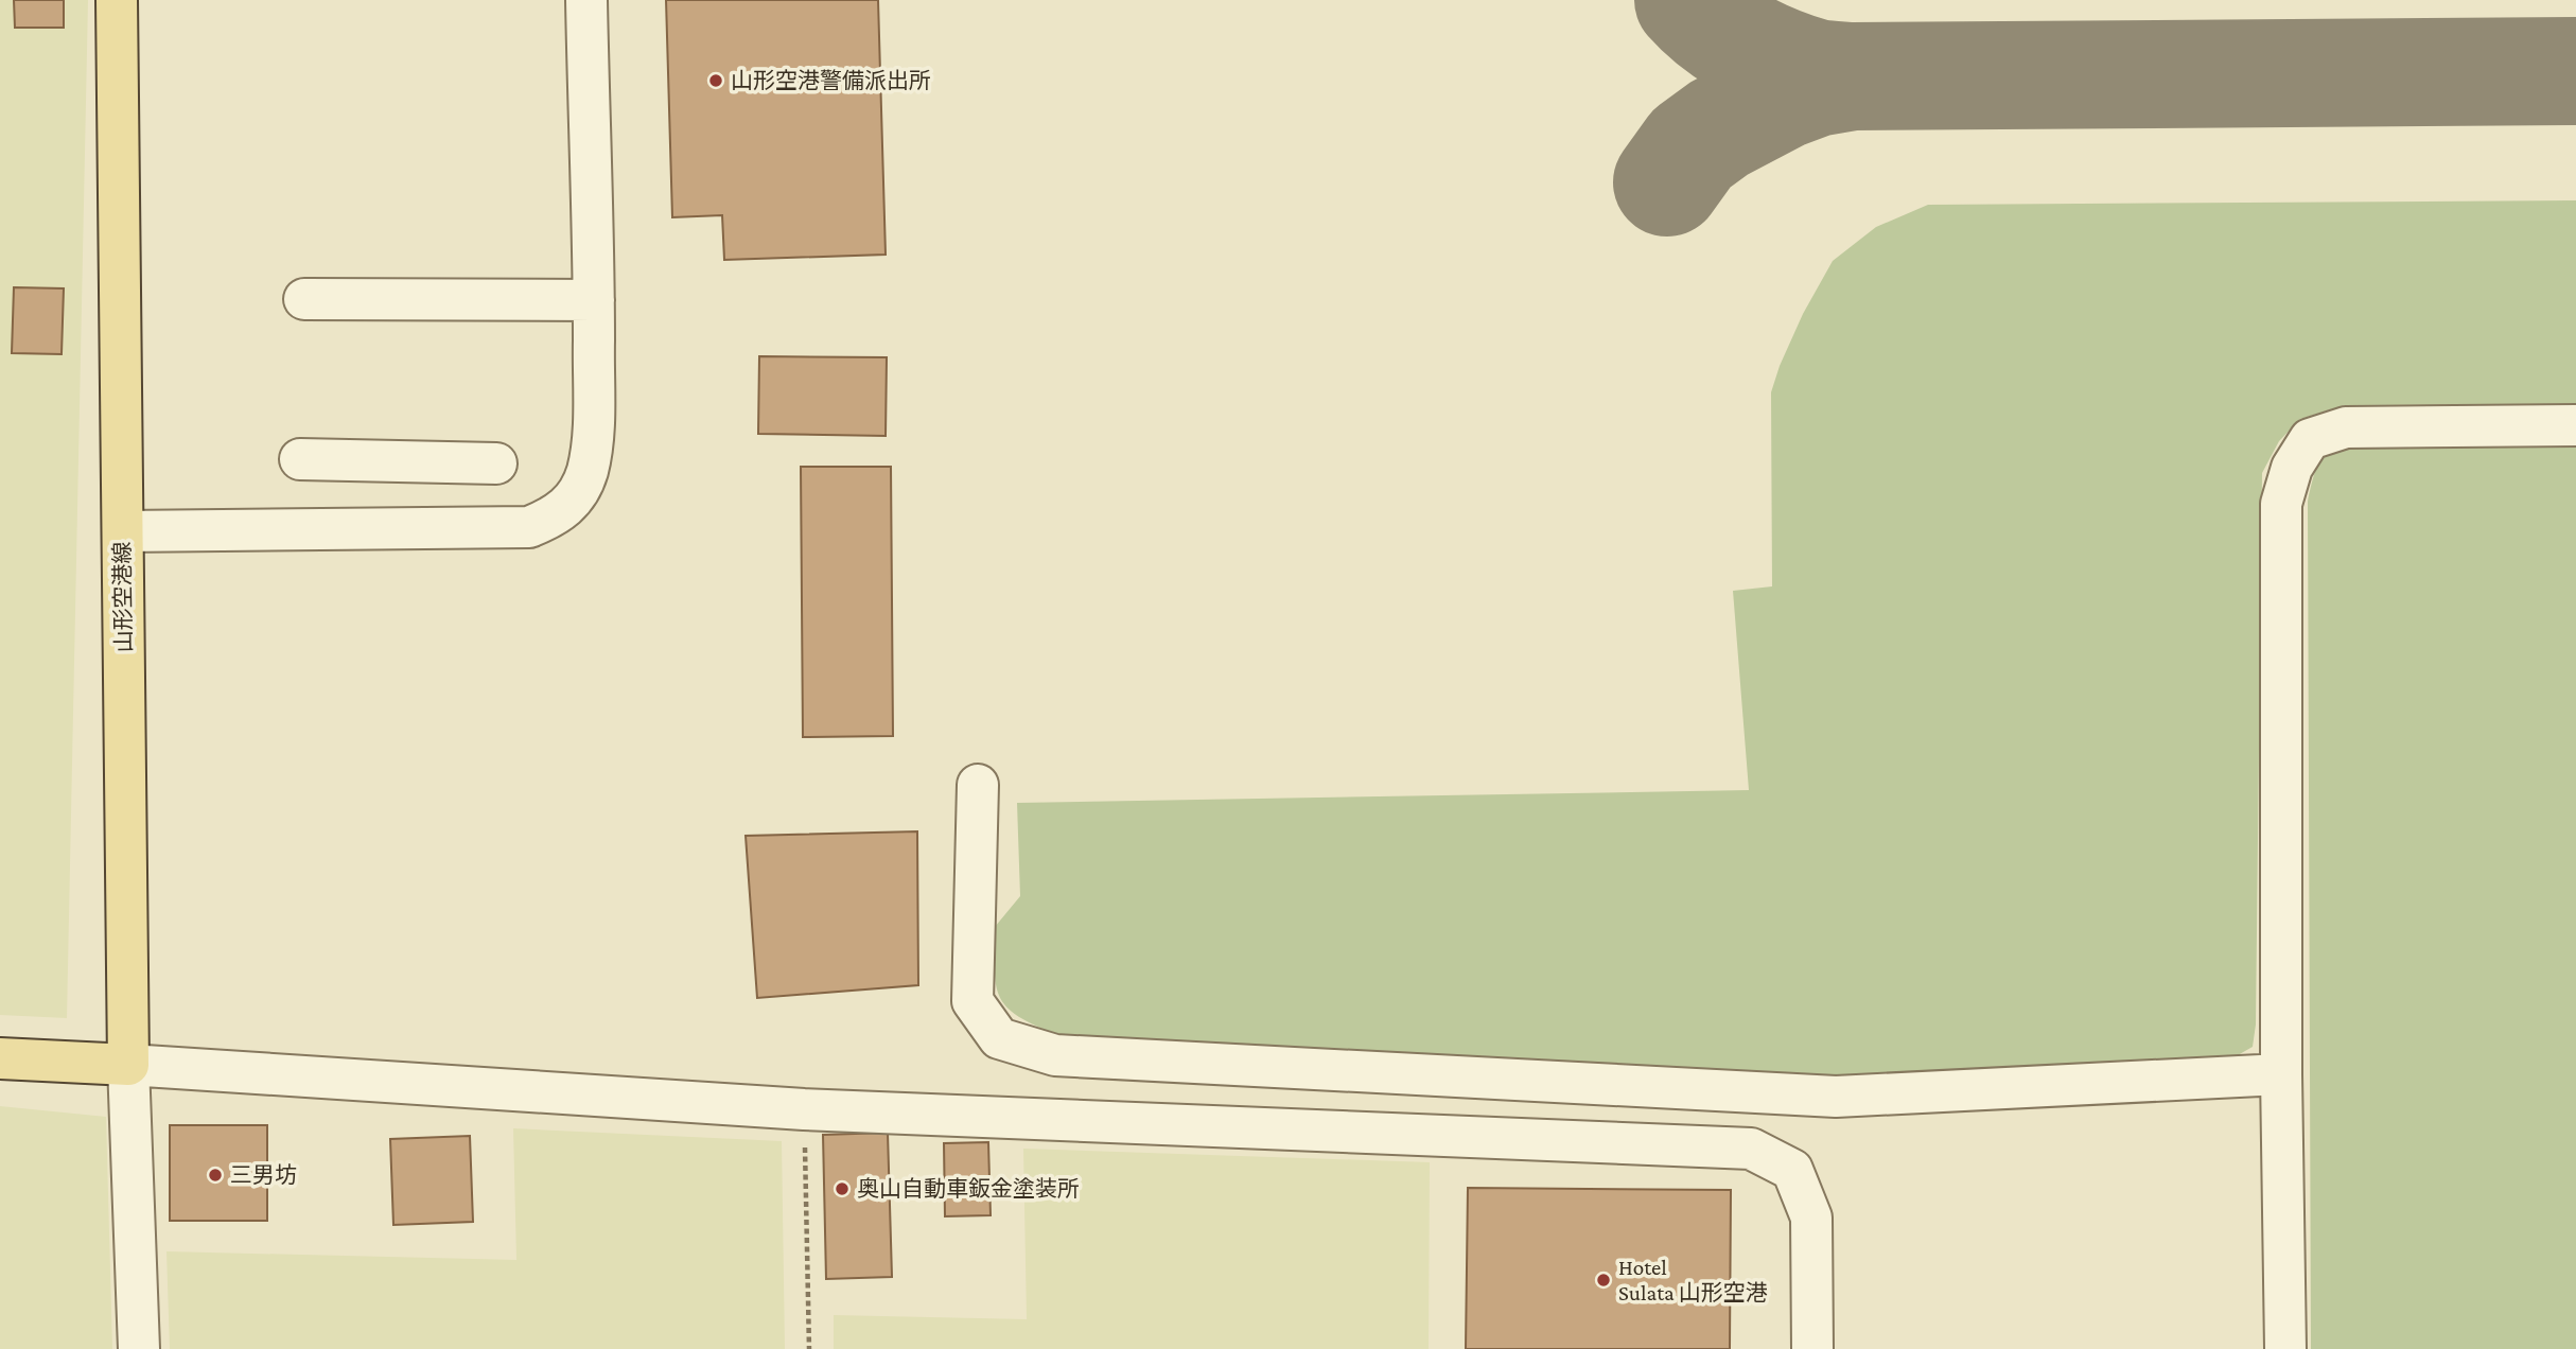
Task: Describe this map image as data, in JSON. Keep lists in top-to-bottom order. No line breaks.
{"streets":{"main road":["山形空港線"]},"places":["山形空港警備派出所","三男坊","奥山自動車鈑金塗装所","Hotel Sulata 山形空港"]}
